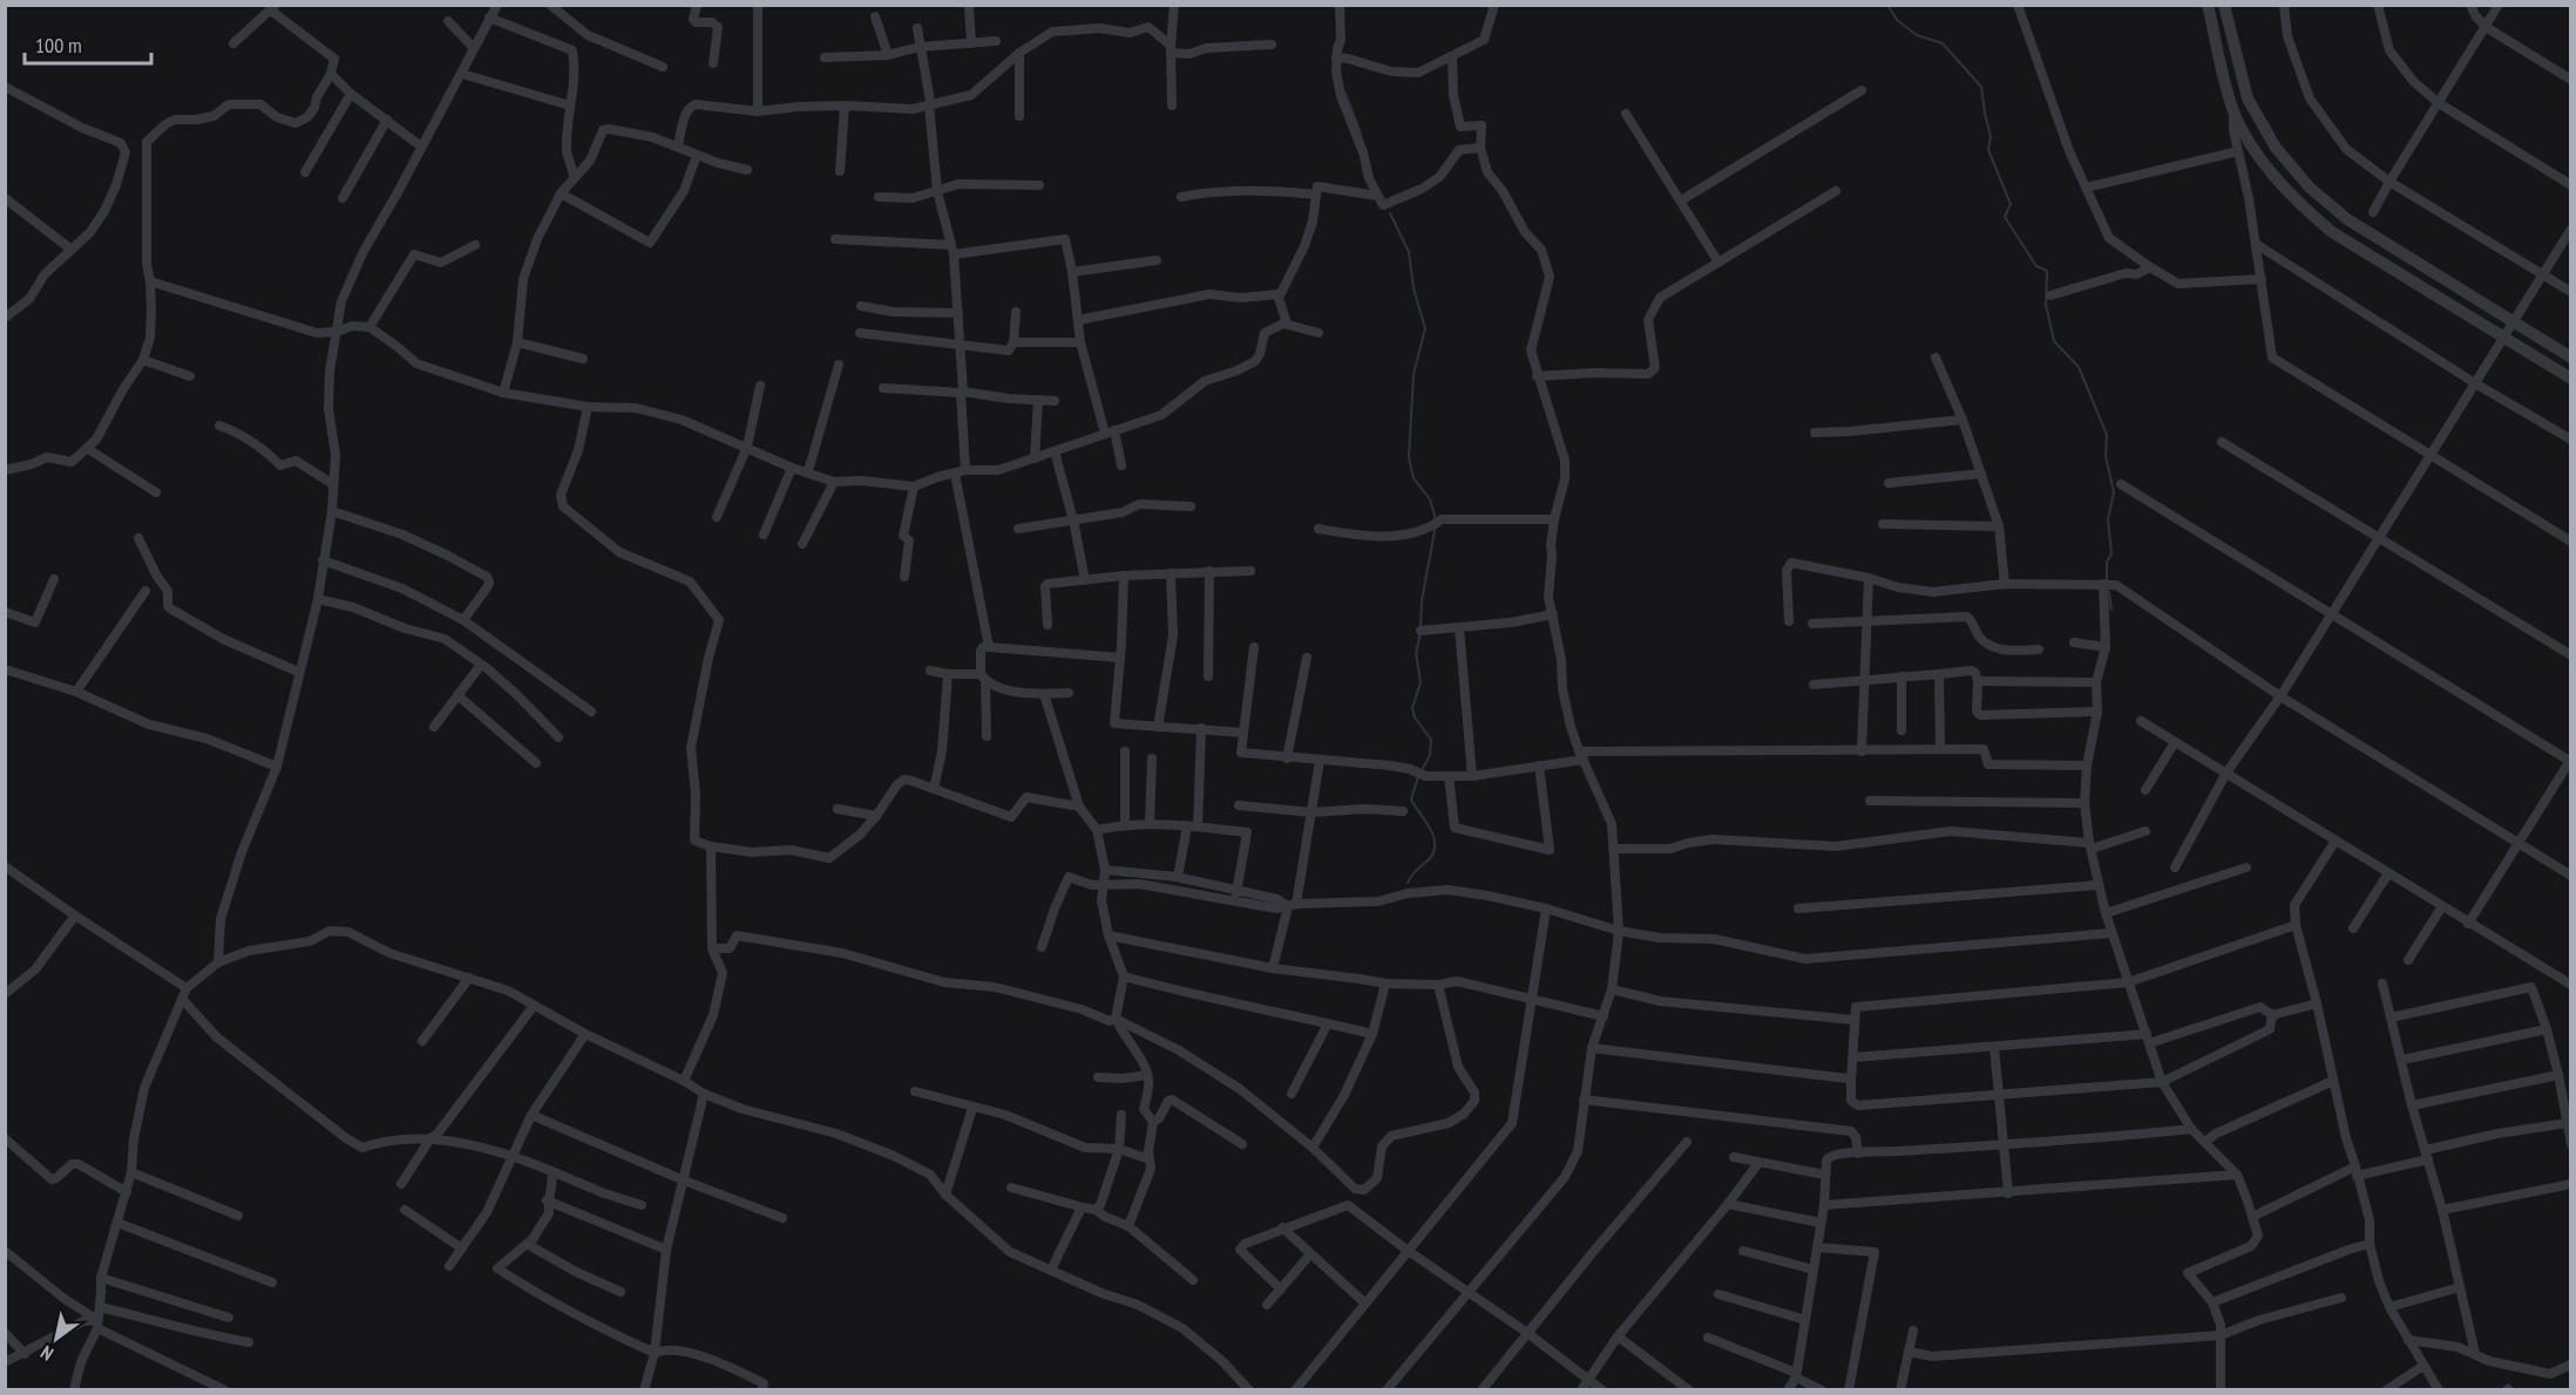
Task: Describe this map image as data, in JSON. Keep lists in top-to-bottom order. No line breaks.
{"scale_bar":"100 m","north":"bottom left"}
